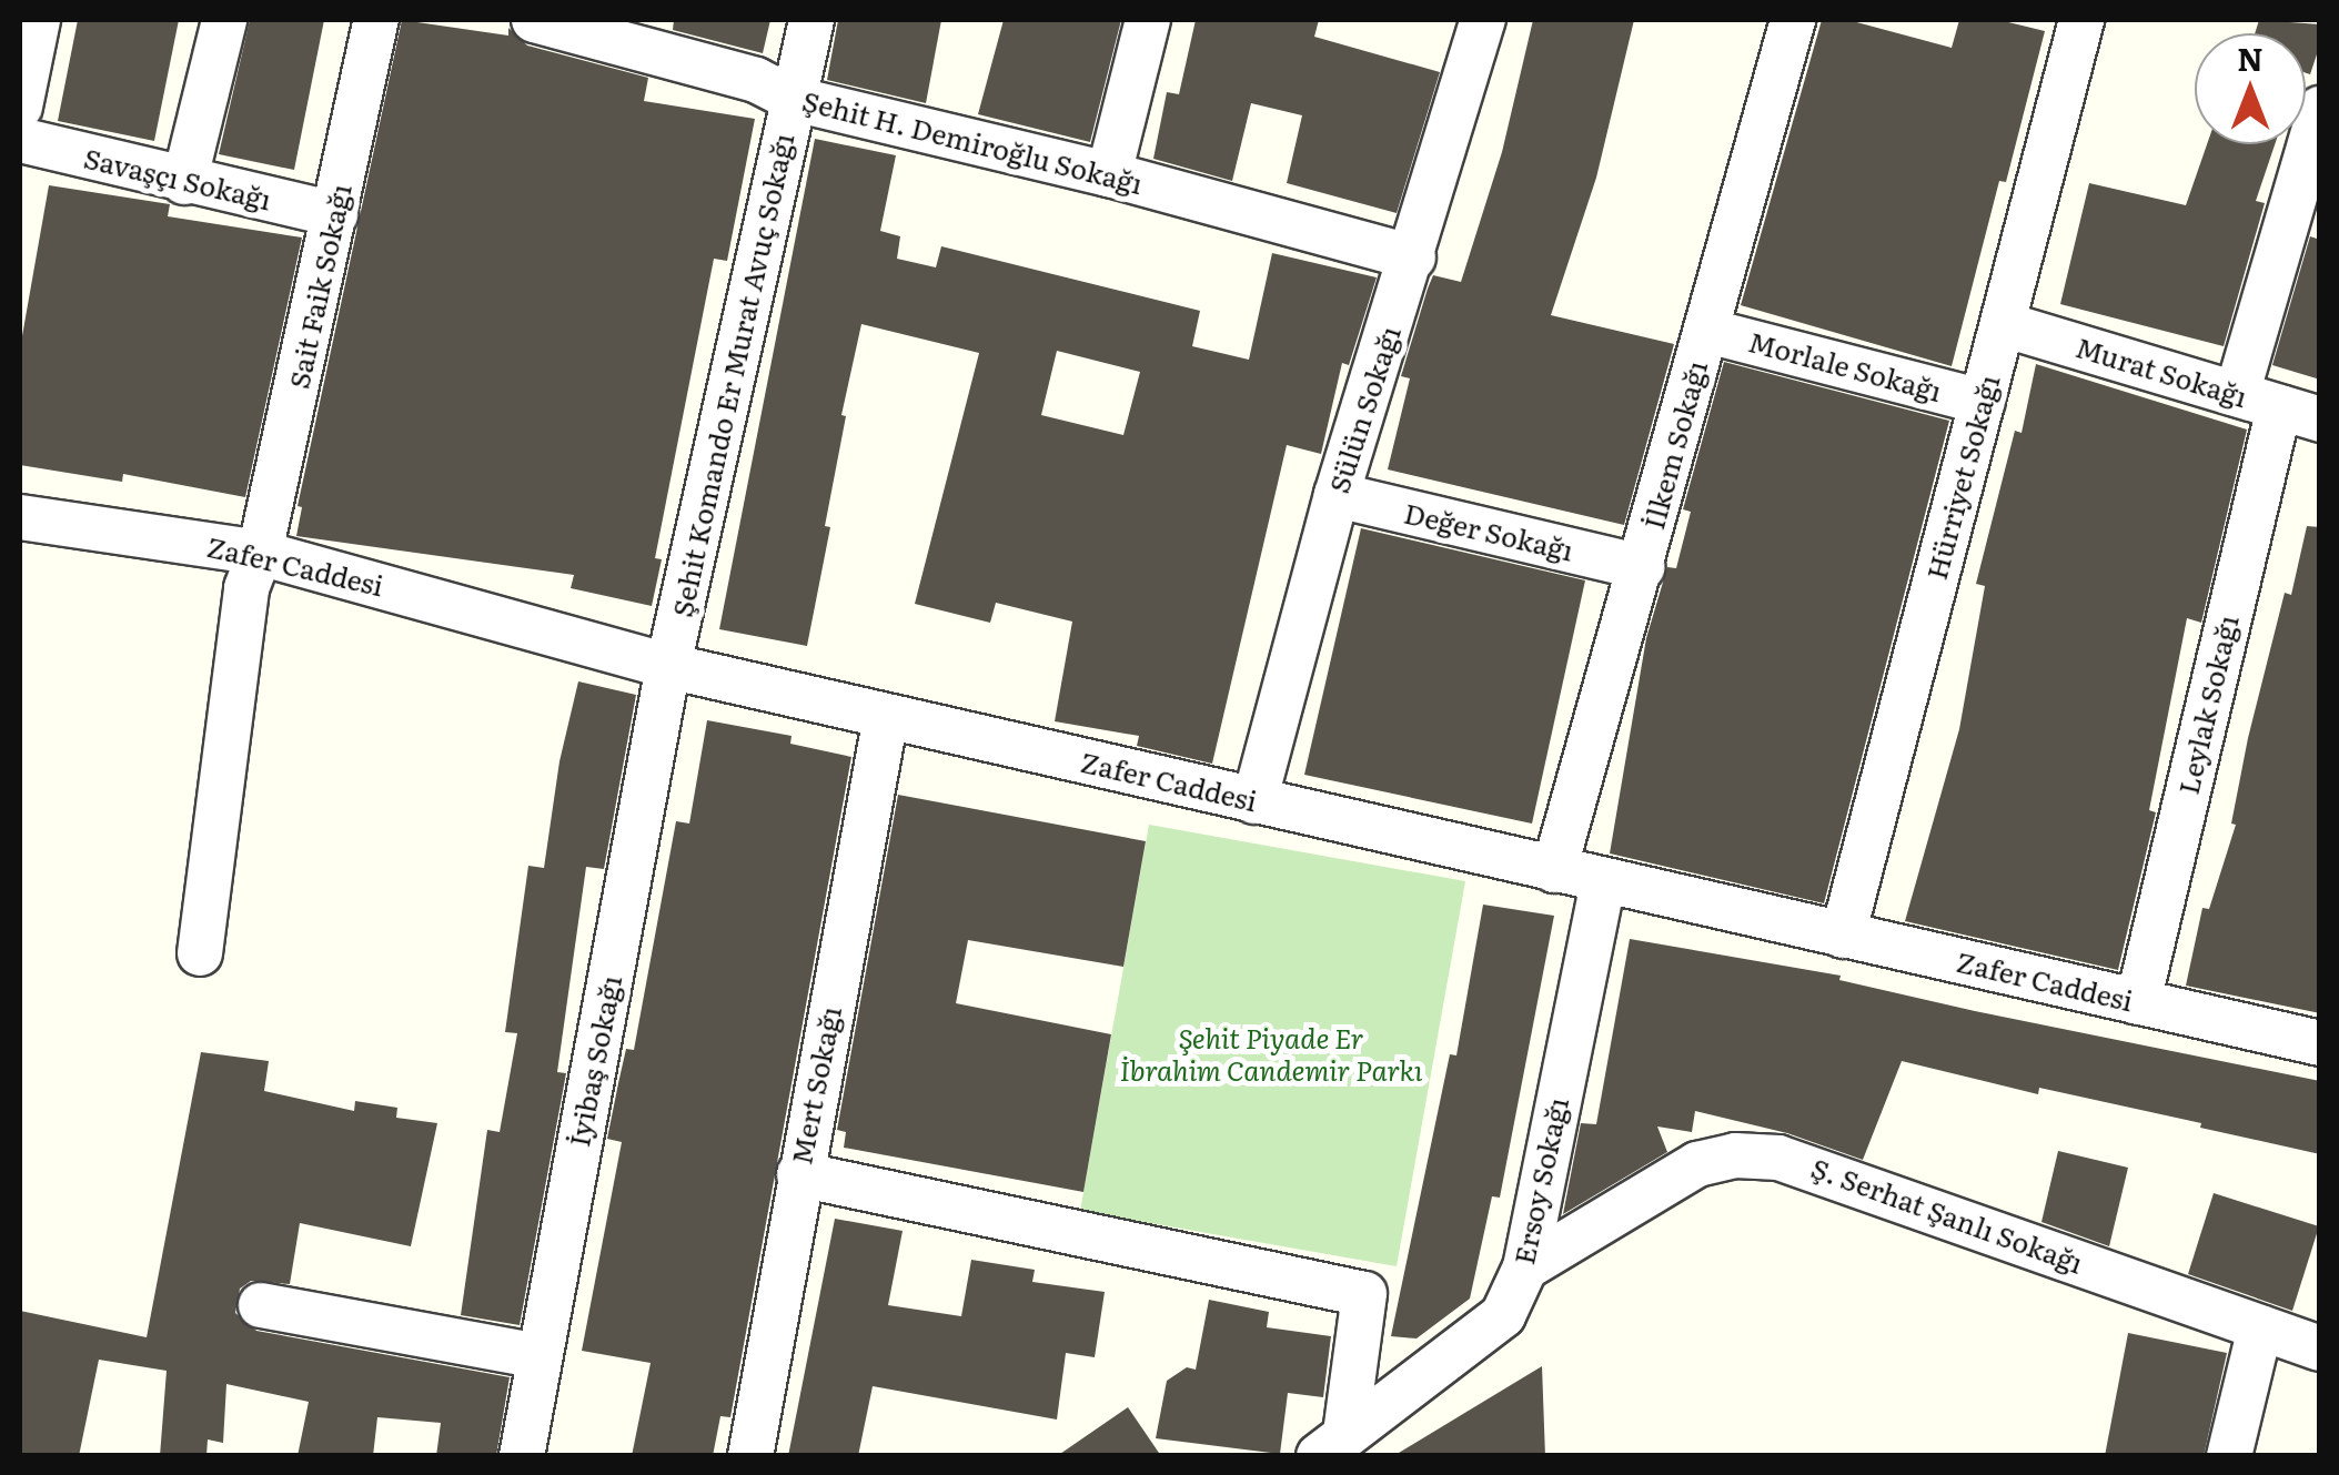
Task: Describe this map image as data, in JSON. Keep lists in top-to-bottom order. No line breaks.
{"streets":{"street":["Şehit H. Demiroğlu Sokağı","Savaşçı Sokağı","Sait Faik Sokağı","Morlale Sokağı","Murat Sokağı","Şehit Komando Er Murat Avuç Sokağı","Sülün Sokağı","İlkem Sokağı","Hürriyet Sokağı","Değer Sokağı","Zafer Caddesi","Leylak Sokağı","İyibaş Sokağı","Mert Sokağı","Ersoy Sokağı","Ş. Serhat Şanlı Sokağı"]},"crossings":[["Şehit H. Demiroğlu Sokağı","Şehit Komando Er Murat Avuç Sokağı"],["Şehit H. Demiroğlu Sokağı","Sülün Sokağı"],["Savaşçı Sokağı","Sait Faik Sokağı"],["Sait Faik Sokağı","Zafer Caddesi"],["Morlale Sokağı","İlkem Sokağı"],["Morlale Sokağı","Hürriyet Sokağı"],["Murat Sokağı","Hürriyet Sokağı"],["Murat Sokağı","Leylak Sokağı"],["Şehit Komando Er Murat Avuç Sokağı","Zafer Caddesi"],["Şehit Komando Er Murat Avuç Sokağı","İyibaş Sokağı"],["Sülün Sokağı","Değer Sokağı"],["Sülün Sokağı","Zafer Caddesi"],["İlkem Sokağı","Değer Sokağı"],["İlkem Sokağı","Zafer Caddesi"],["Hürriyet Sokağı","Zafer Caddesi"],["Zafer Caddesi","Leylak Sokağı"],["Zafer Caddesi","İyibaş Sokağı"],["Zafer Caddesi","Mert Sokağı"],["Zafer Caddesi","Ersoy Sokağı"],["Ersoy Sokağı","Ş. Serhat Şanlı Sokağı"]],"parks":["Şehit Piyade Er İbrahim Candemir Parkı"],"north":"top"}
